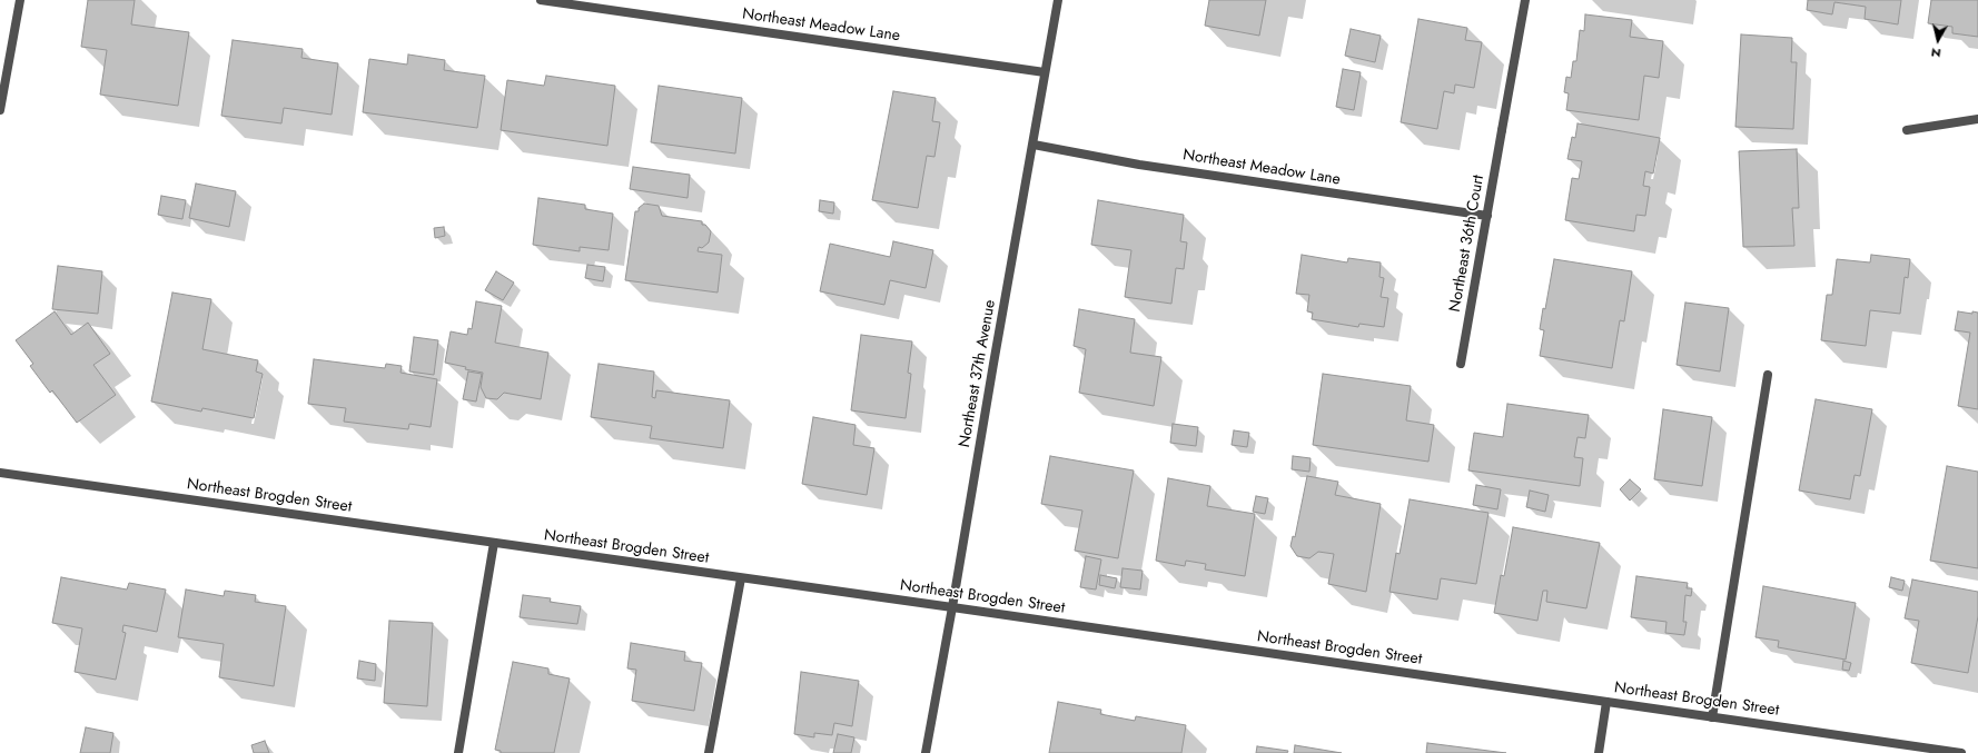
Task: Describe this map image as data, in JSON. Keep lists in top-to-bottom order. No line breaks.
{"streets":{"street":["Northeast Meadow Lane","Northeast 36th Court","Northeast 37th Avenue","Northeast Brogden Street"]},"crossings":[["Northeast Meadow Lane","Northeast 36th Court"],["Northeast Meadow Lane","Northeast 37th Avenue"],["Northeast 37th Avenue","Northeast Brogden Street"]],"north":"bottom"}
